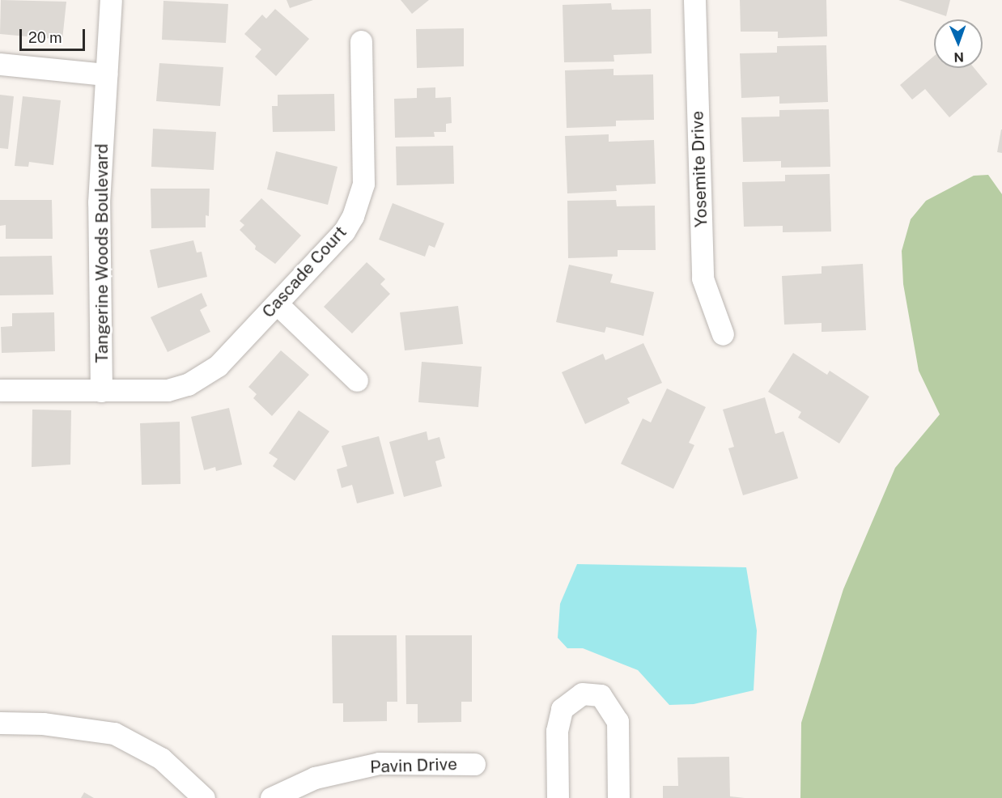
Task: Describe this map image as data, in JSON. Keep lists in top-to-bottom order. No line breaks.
{"streets":{"street":["Yosemite Drive","Tangerine Woods Boulevard","Cascade Court","Pavin Drive"]},"crossings":[["Tangerine Woods Boulevard","Cascade Court"]],"scale_bar":"20 m","north":"bottom"}
